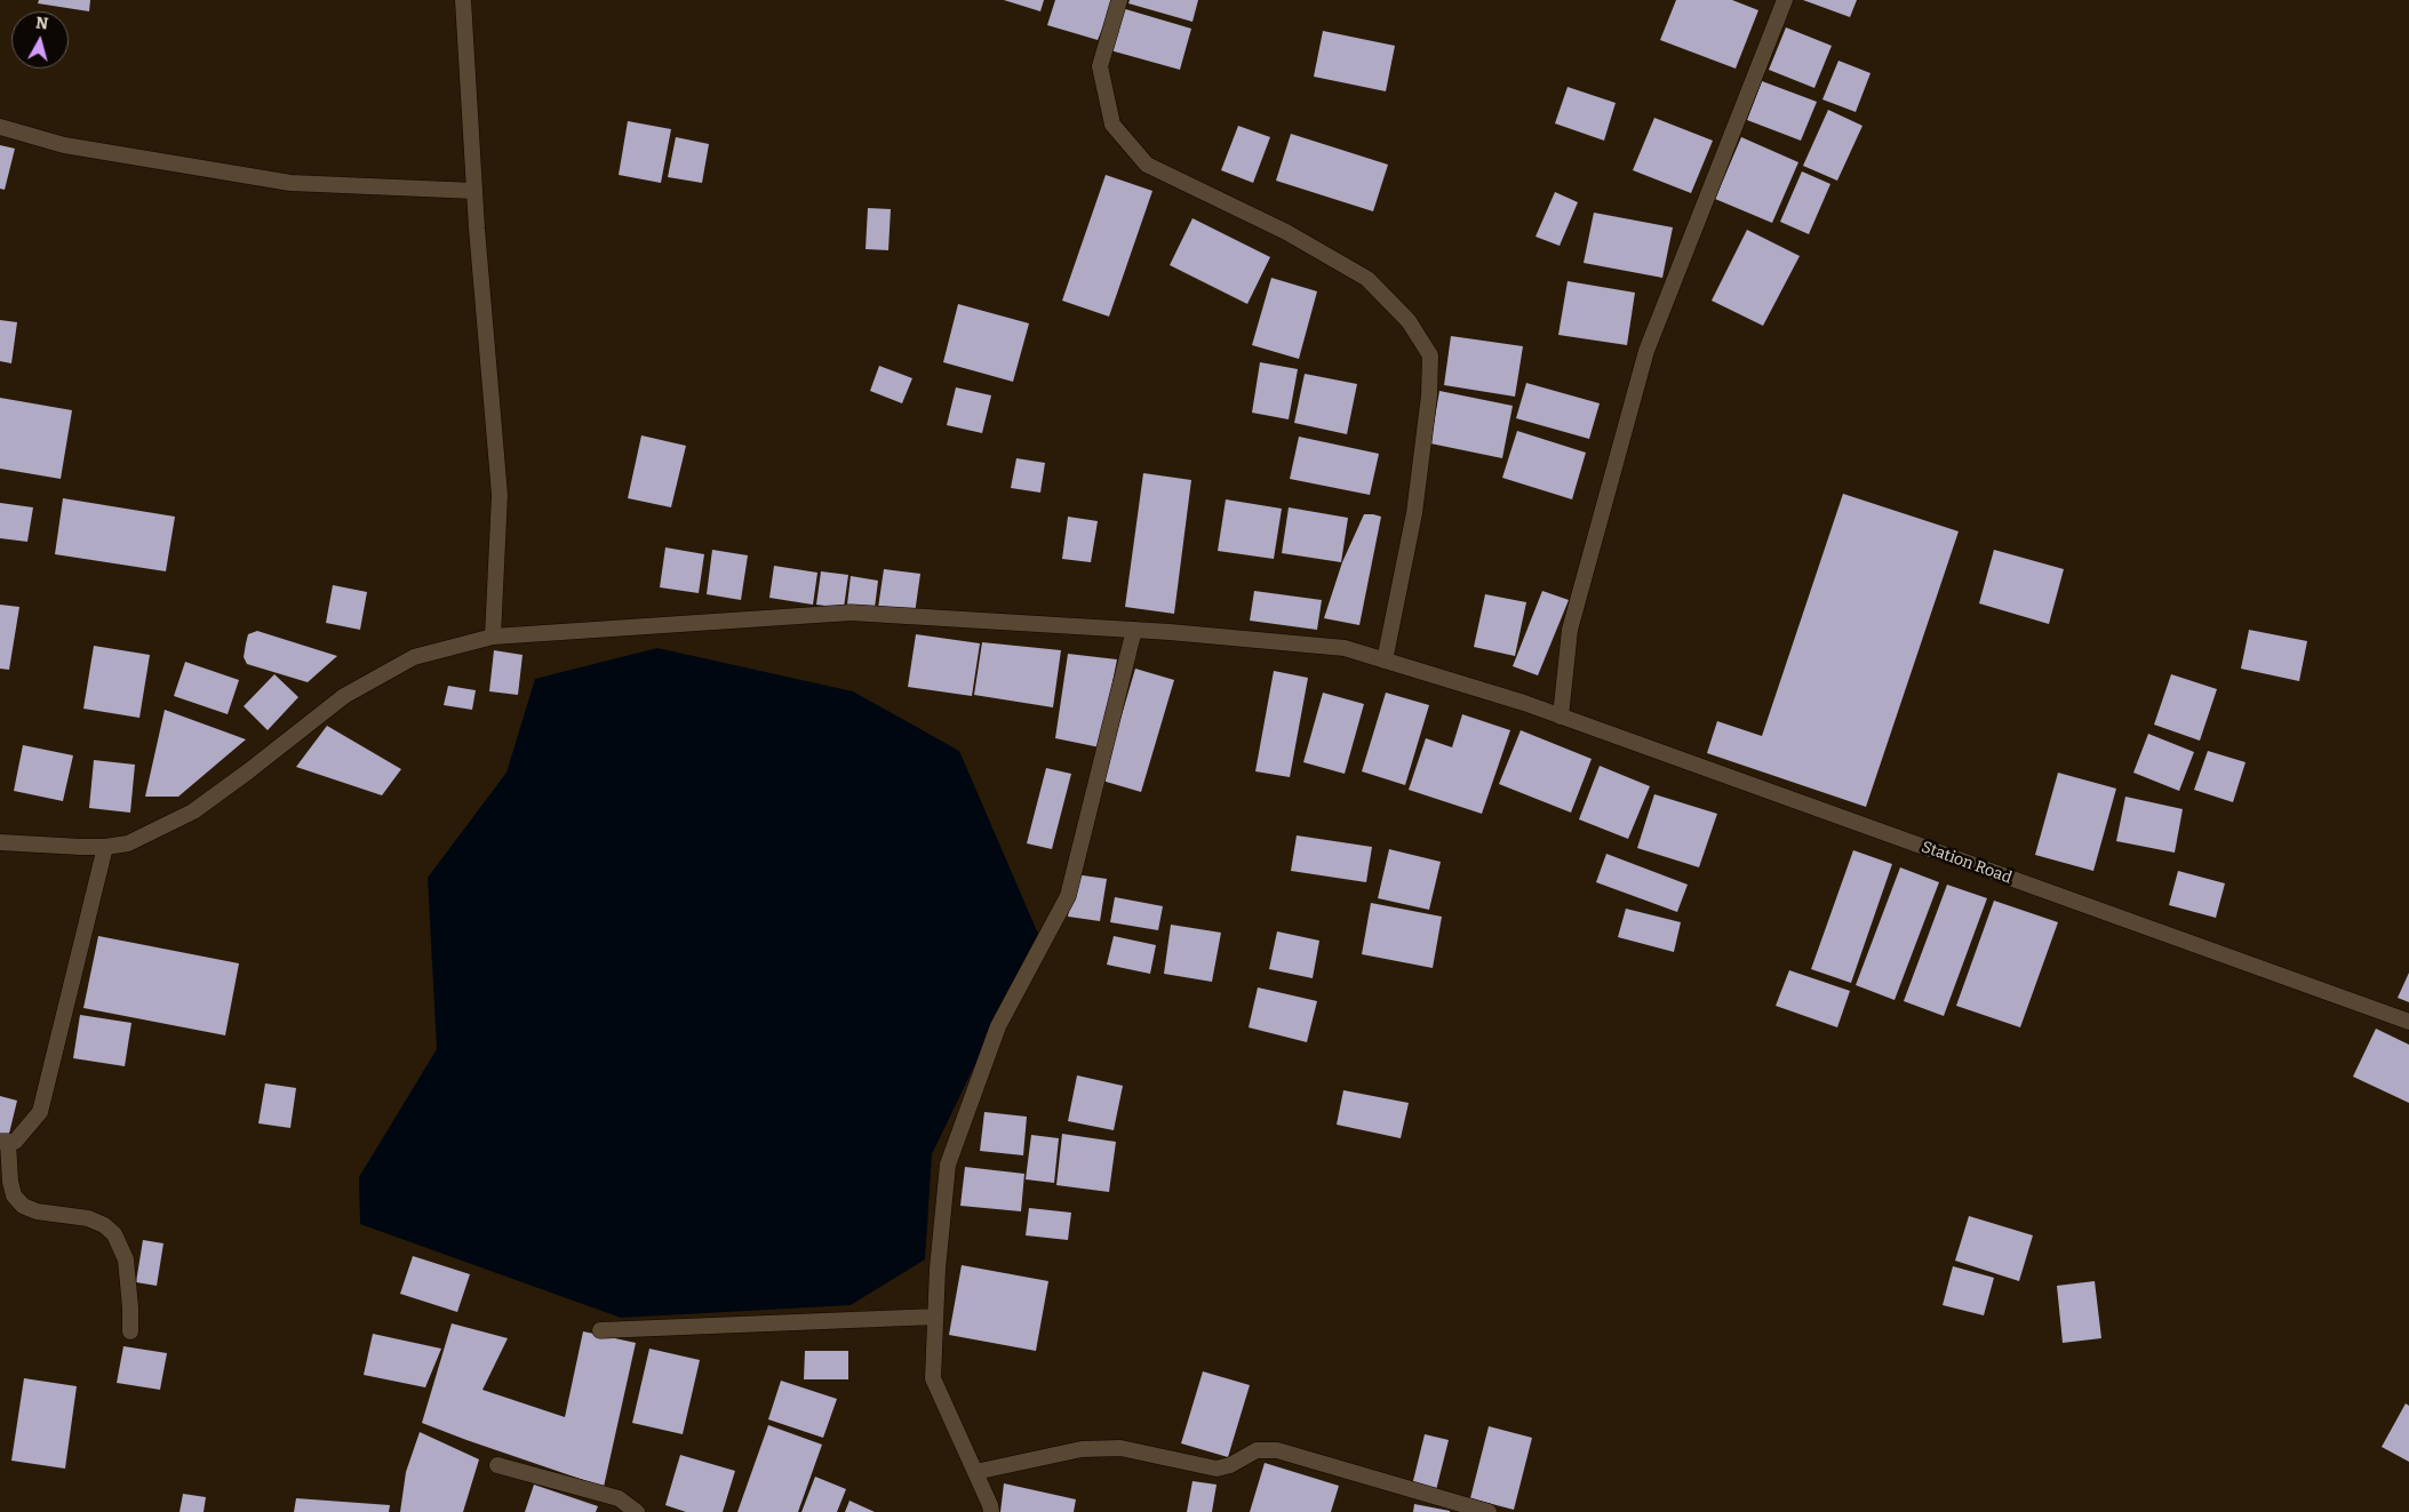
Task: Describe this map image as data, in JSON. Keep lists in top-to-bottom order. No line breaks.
{"streets":{"street":["Station Road"]},"north":"top"}
